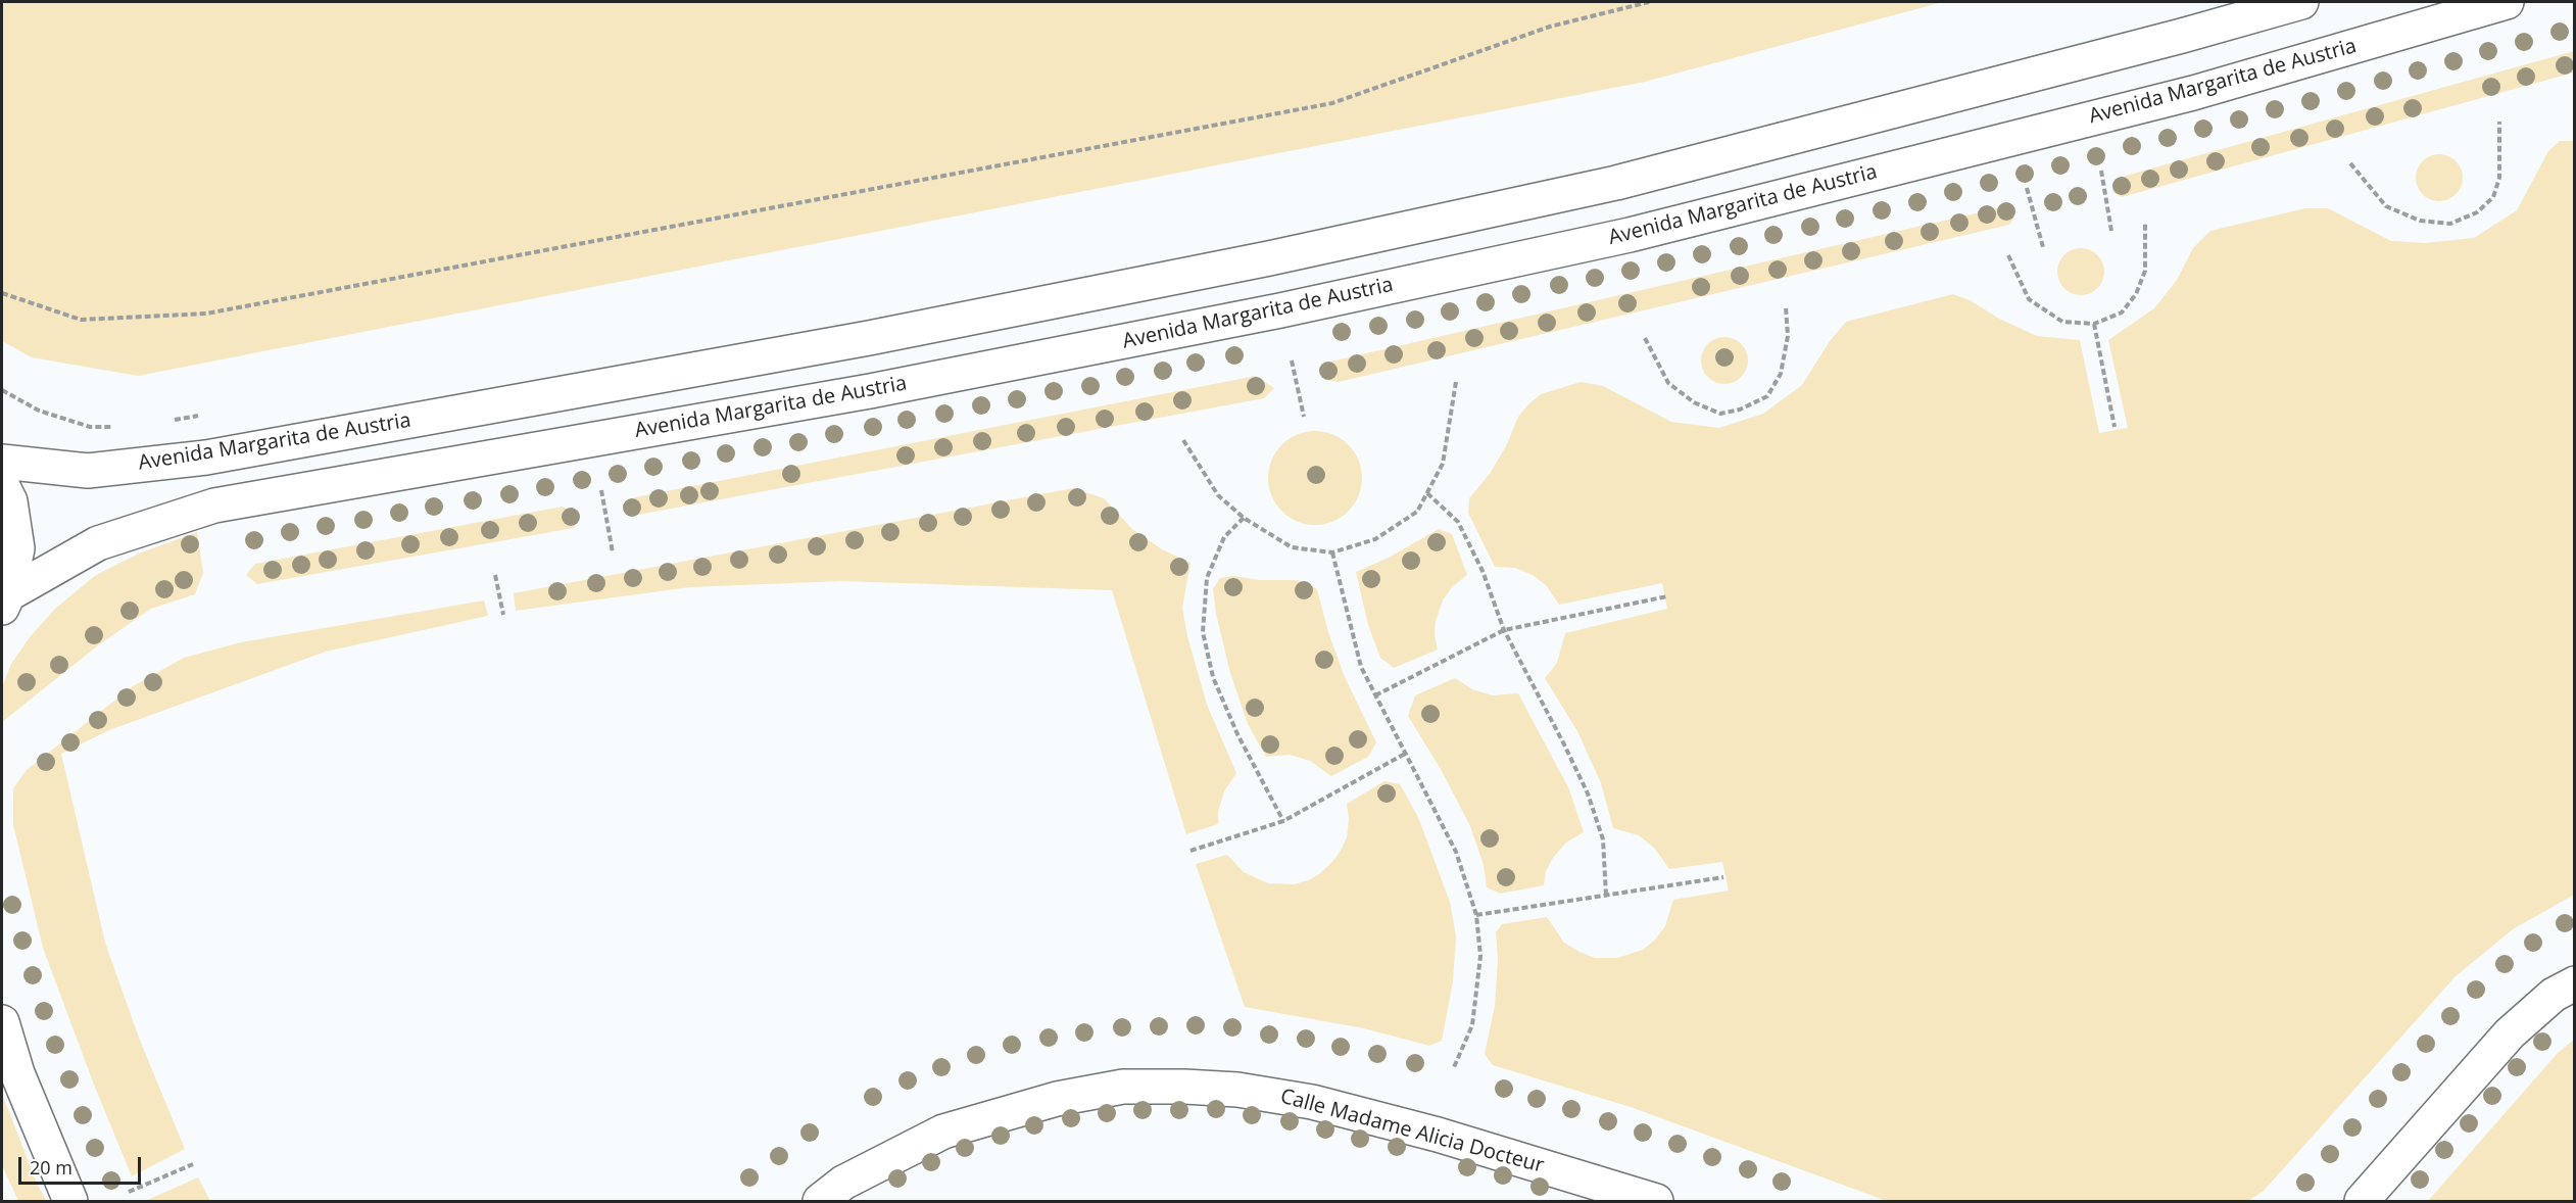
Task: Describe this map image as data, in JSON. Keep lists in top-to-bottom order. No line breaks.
{"streets":{"street":["Avenida Margarita de Austria","Calle Madame Alicia Docteur"]},"scale_bar":"20 m"}
